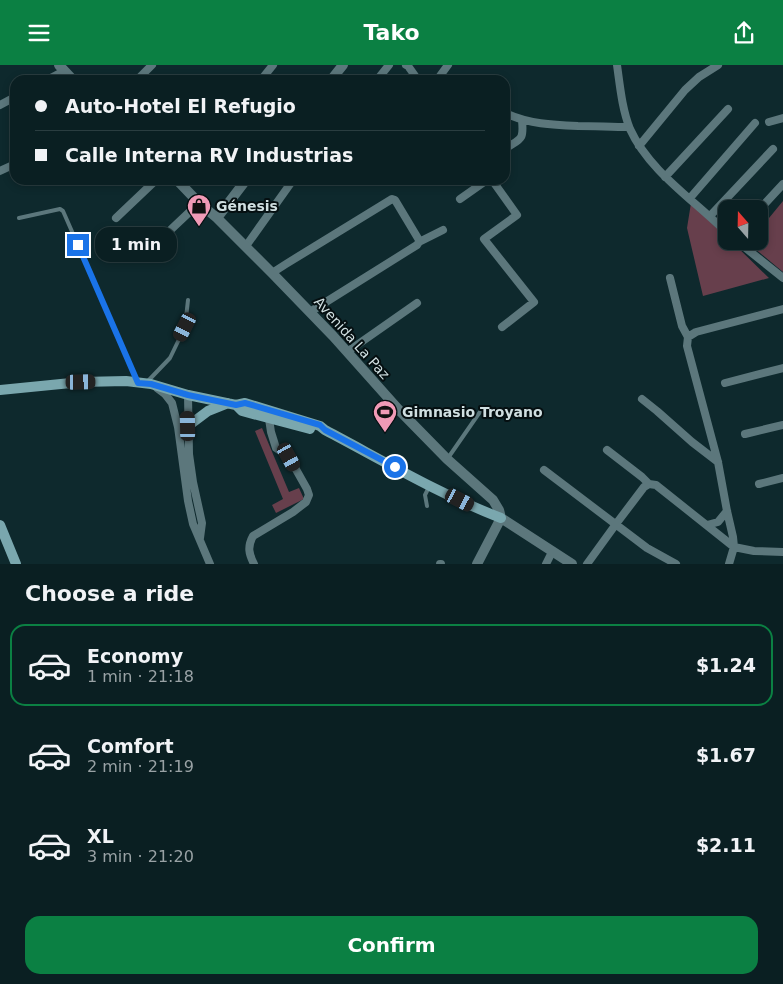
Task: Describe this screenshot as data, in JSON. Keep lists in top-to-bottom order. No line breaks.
{"streets":{"street":["Avenida La Paz"]},"places":{"shop":["Génesis"],"sports":["Gimnasio Troyano"]},"north":"top","page":{"header":"Tako","banner":["Auto-Hotel El Refugio","Calle Interna RV Industrias"],"bubble":"1 min","heading":"Choose a ride","list":[{"name":"Economy","note":"1 min · 21:18","value":"$1.24"},{"name":"Comfort","note":"2 min · 21:19","value":"$1.67"},{"name":"XL","note":"3 min · 21:20","value":"$2.11"}],"buttons":"Confirm"}}
